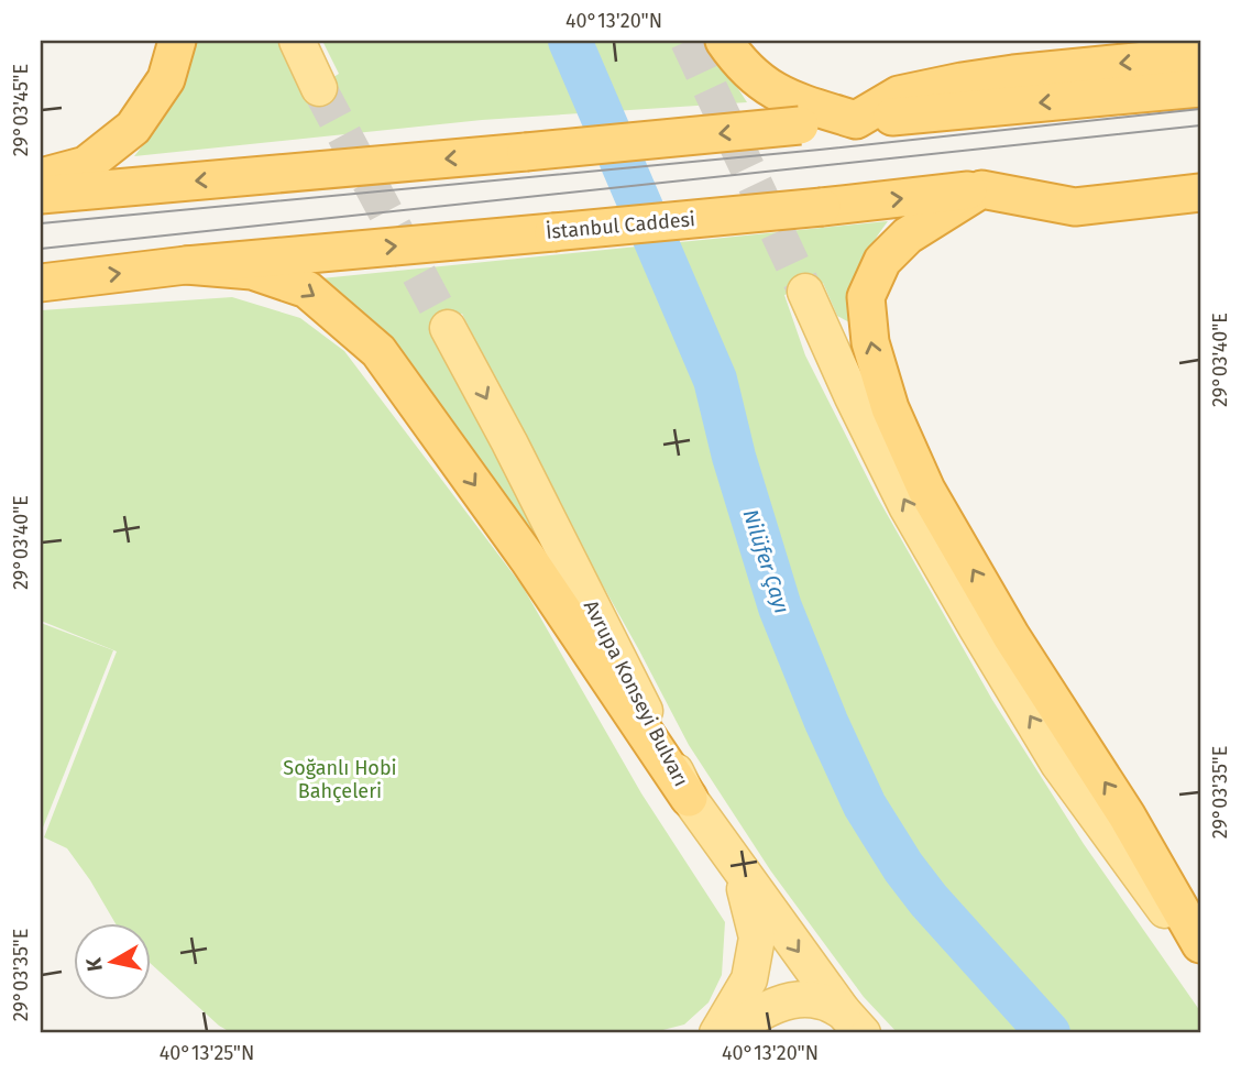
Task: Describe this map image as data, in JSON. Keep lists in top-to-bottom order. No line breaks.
{"streets":{"highway":["İstanbul Caddesi"],"main road":["Avrupa Konseyi Bulvarı"]},"one_way":["Avrupa Konseyi Bulvarı"],"water":["Nilüfer Çayı"],"parks":["Soğanlı Hobi Bahçeleri"],"north":"left","coordinates":["40°13'20\"N","29°03'45\"E","29°03'40\"E","29°03'35\"E","40°13'25\"N"]}
